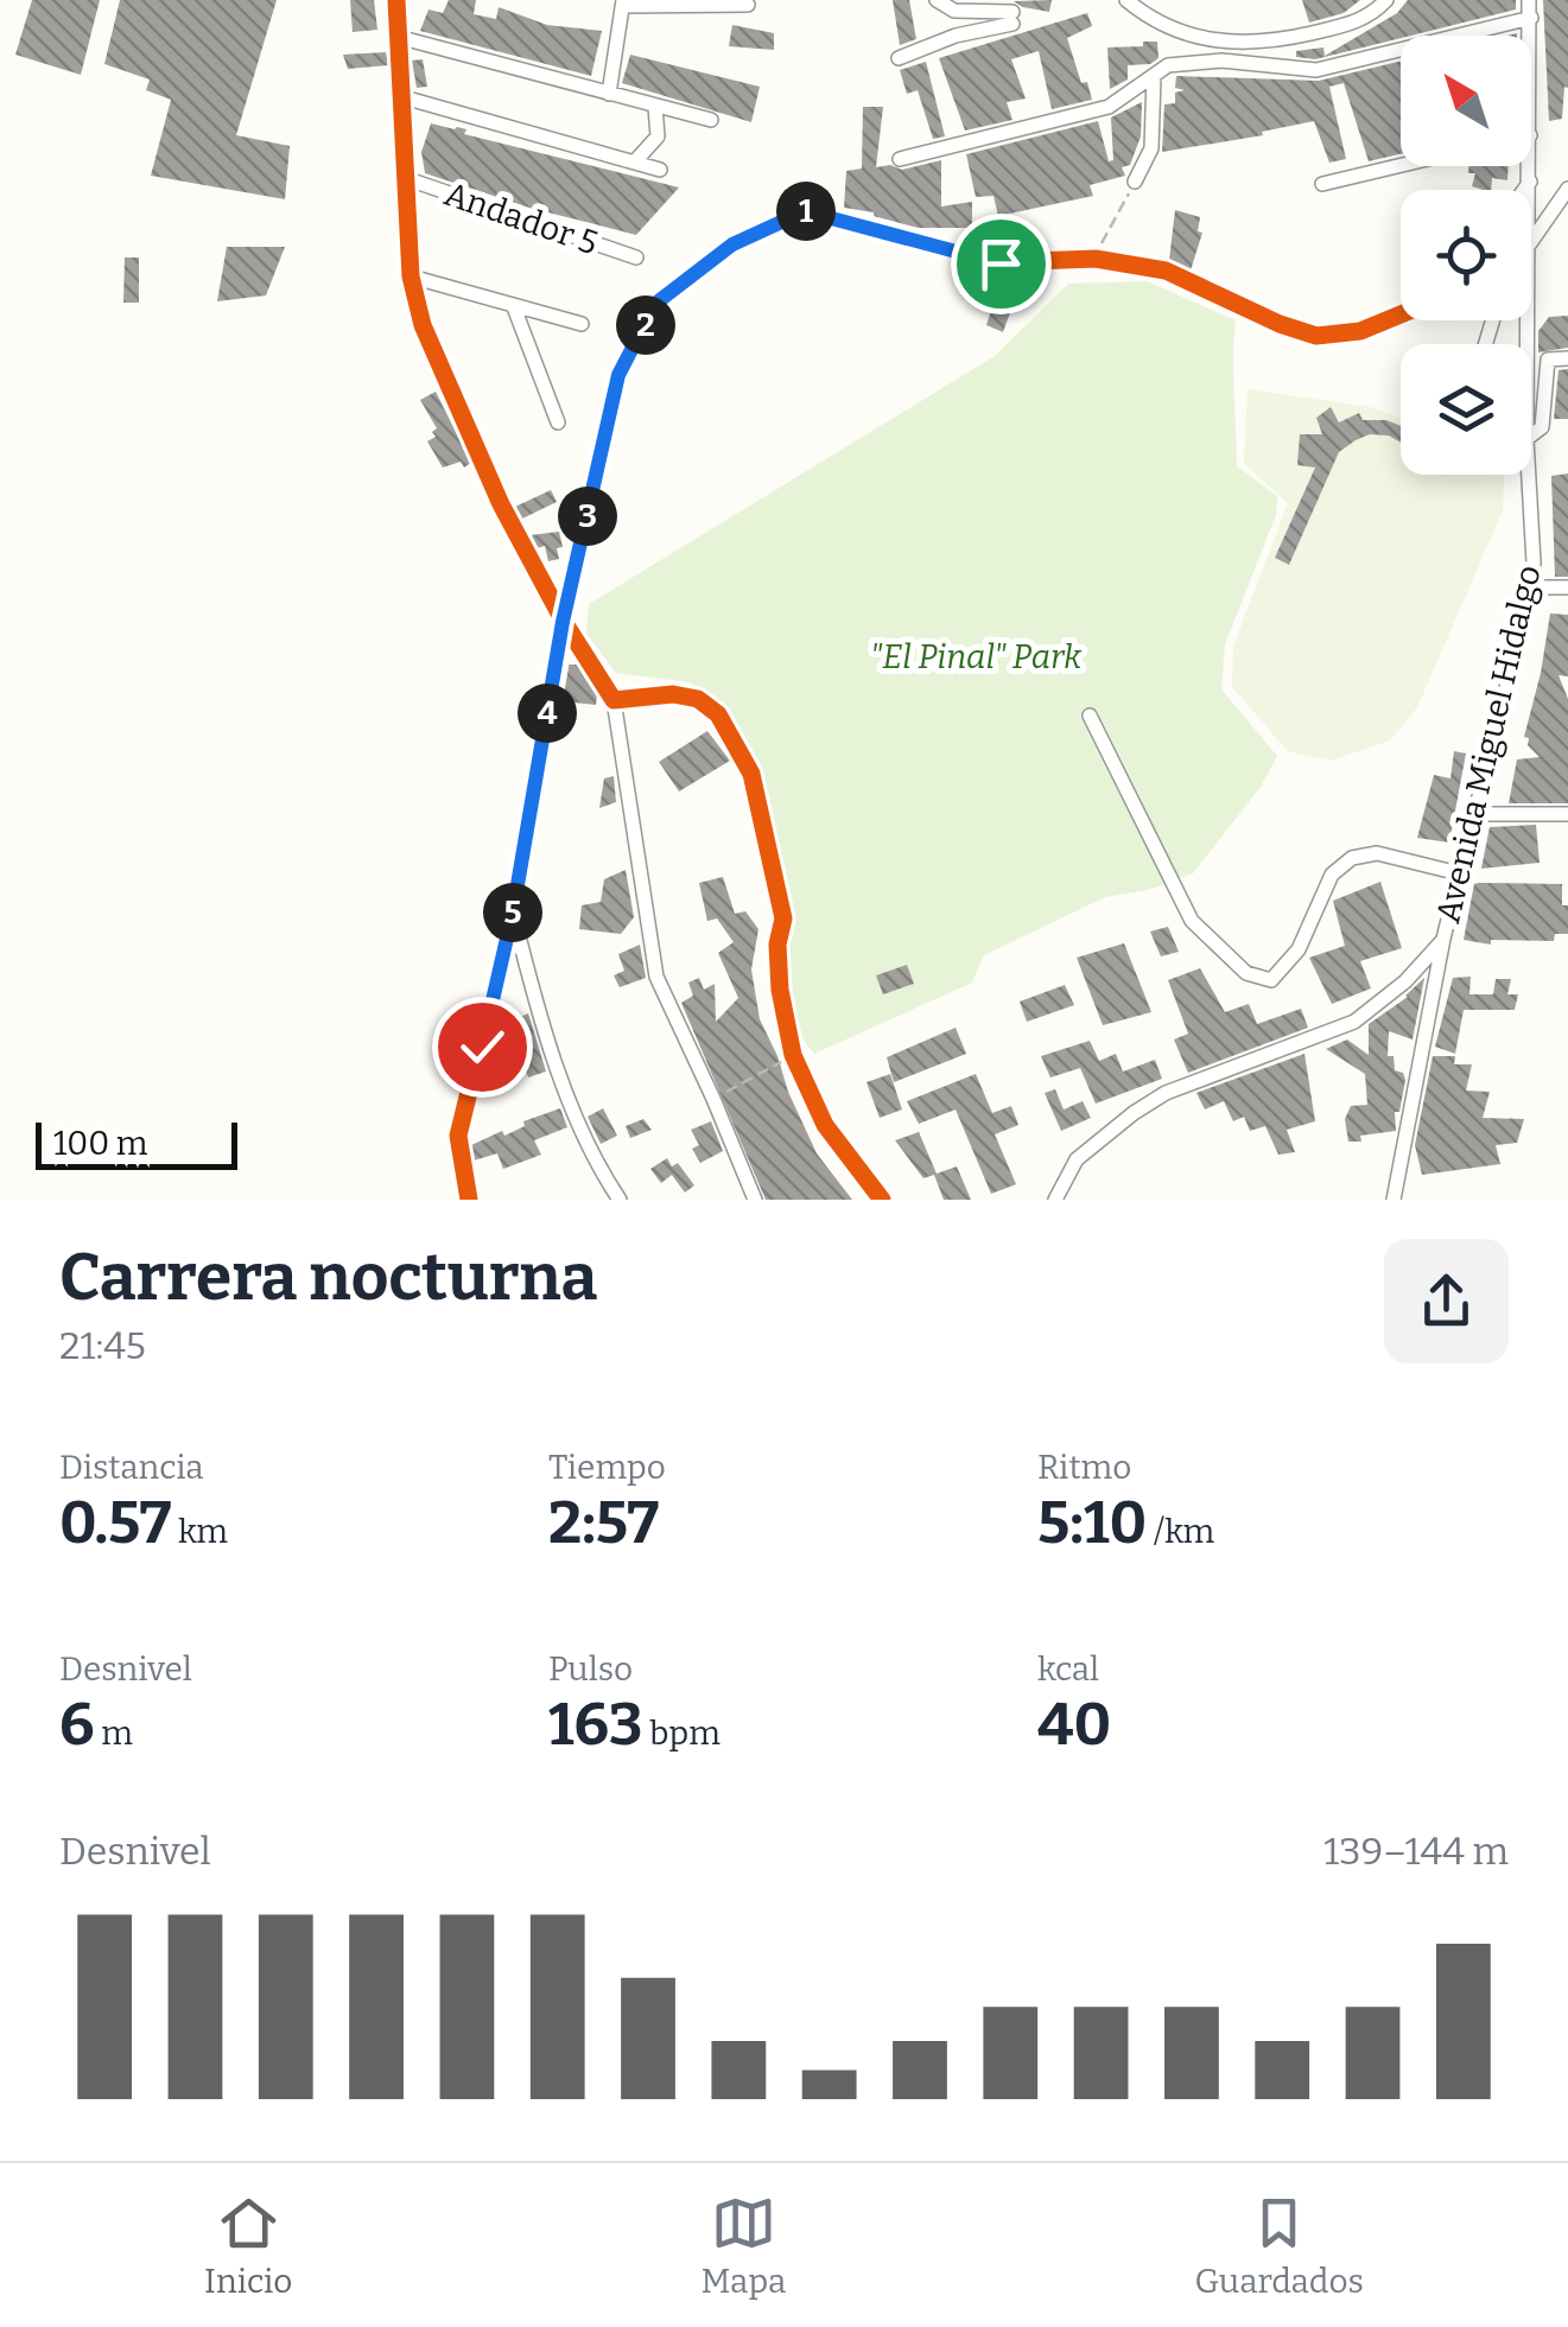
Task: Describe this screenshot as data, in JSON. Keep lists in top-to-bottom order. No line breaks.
{"streets":{"street":["Andador 5","Avenida Miguel Hidalgo"]},"parks":["\"El Pinal\" Park"],"scale_bar":"100 m","north":"top left","page":{"pins":["1","2","3","4","5"],"scale":"100 m","heading":["Carrera nocturna","21:45"],"stats":[["Distancia","0.57 km"],["Tiempo","2:57"],["Ritmo","5:10 /km"],["Desnivel","6 m"],["Pulso","163 bpm"],["kcal","40"]],"chart":["Desnivel","139–144 m"],"tabs":["Inicio","Mapa","Guardados"]}}
